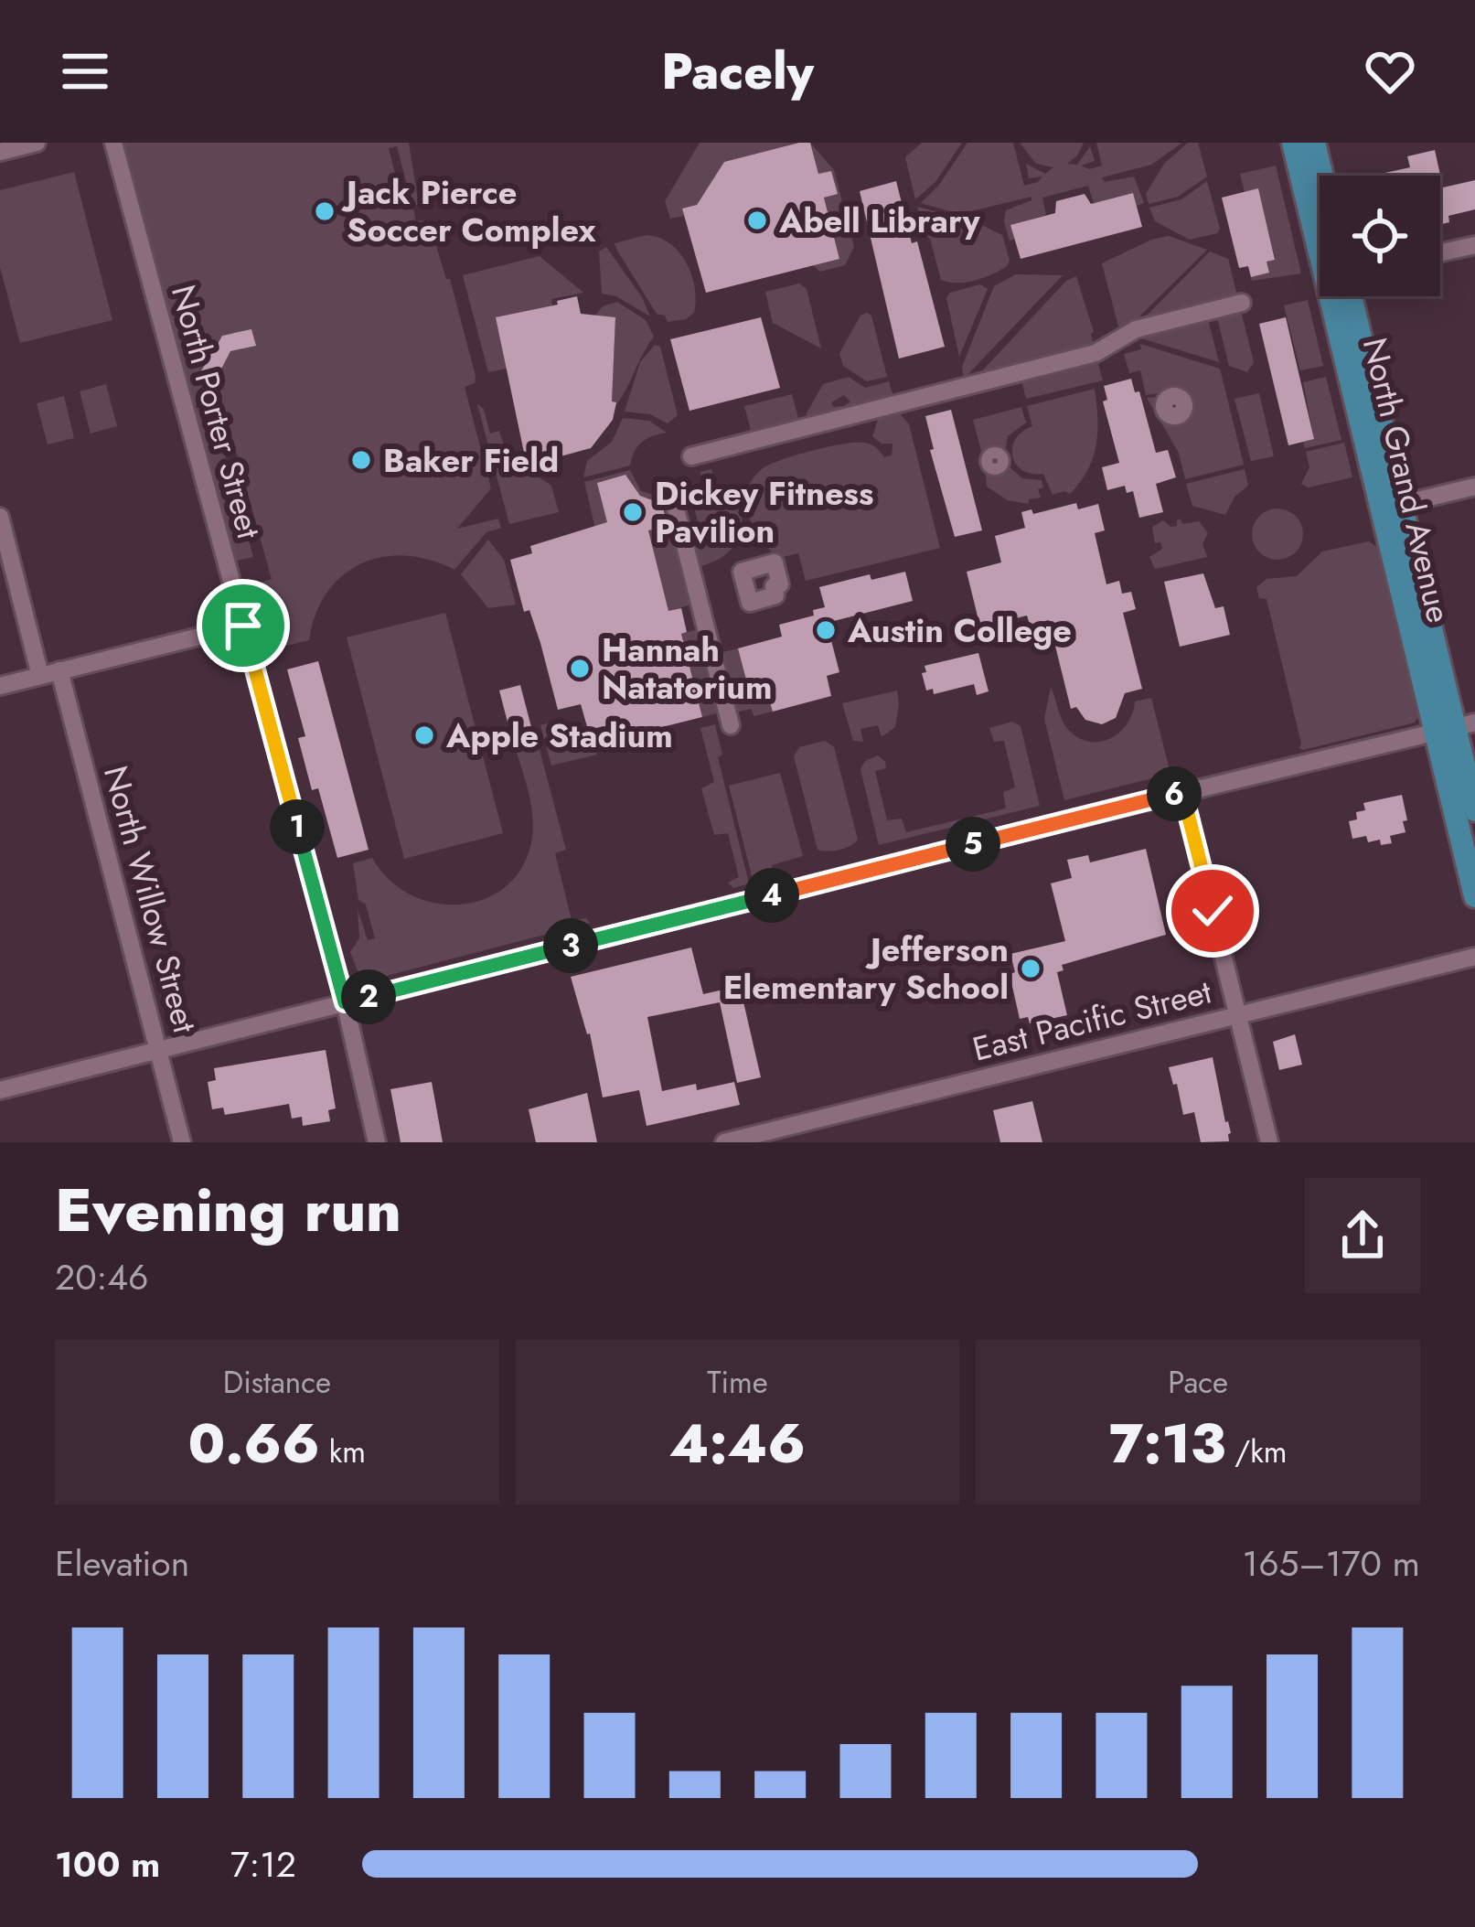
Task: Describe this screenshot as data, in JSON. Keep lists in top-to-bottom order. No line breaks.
{"streets":{"main road":["North Grand Avenue"],"street":["North Porter Street","North Willow Street","East Pacific Street"]},"places":["Jack Pierce Soccer Complex","Abell Library","Baker Field","Dickey Fitness Pavilion","Austin College","Hannah Natatorium","Apple Stadium","Jefferson Elementary School"],"page":{"header":"Pacely","pins":["6","1","5","4","3","2"],"heading":["Evening run","20:46"],"stats":[["Distance","0.66 km"],["Time","4:46"],["Pace","7:13 /km"]],"chart":["Elevation","165–170 m"],"list":[{"name":"100 m","note":"7:12"}]}}
